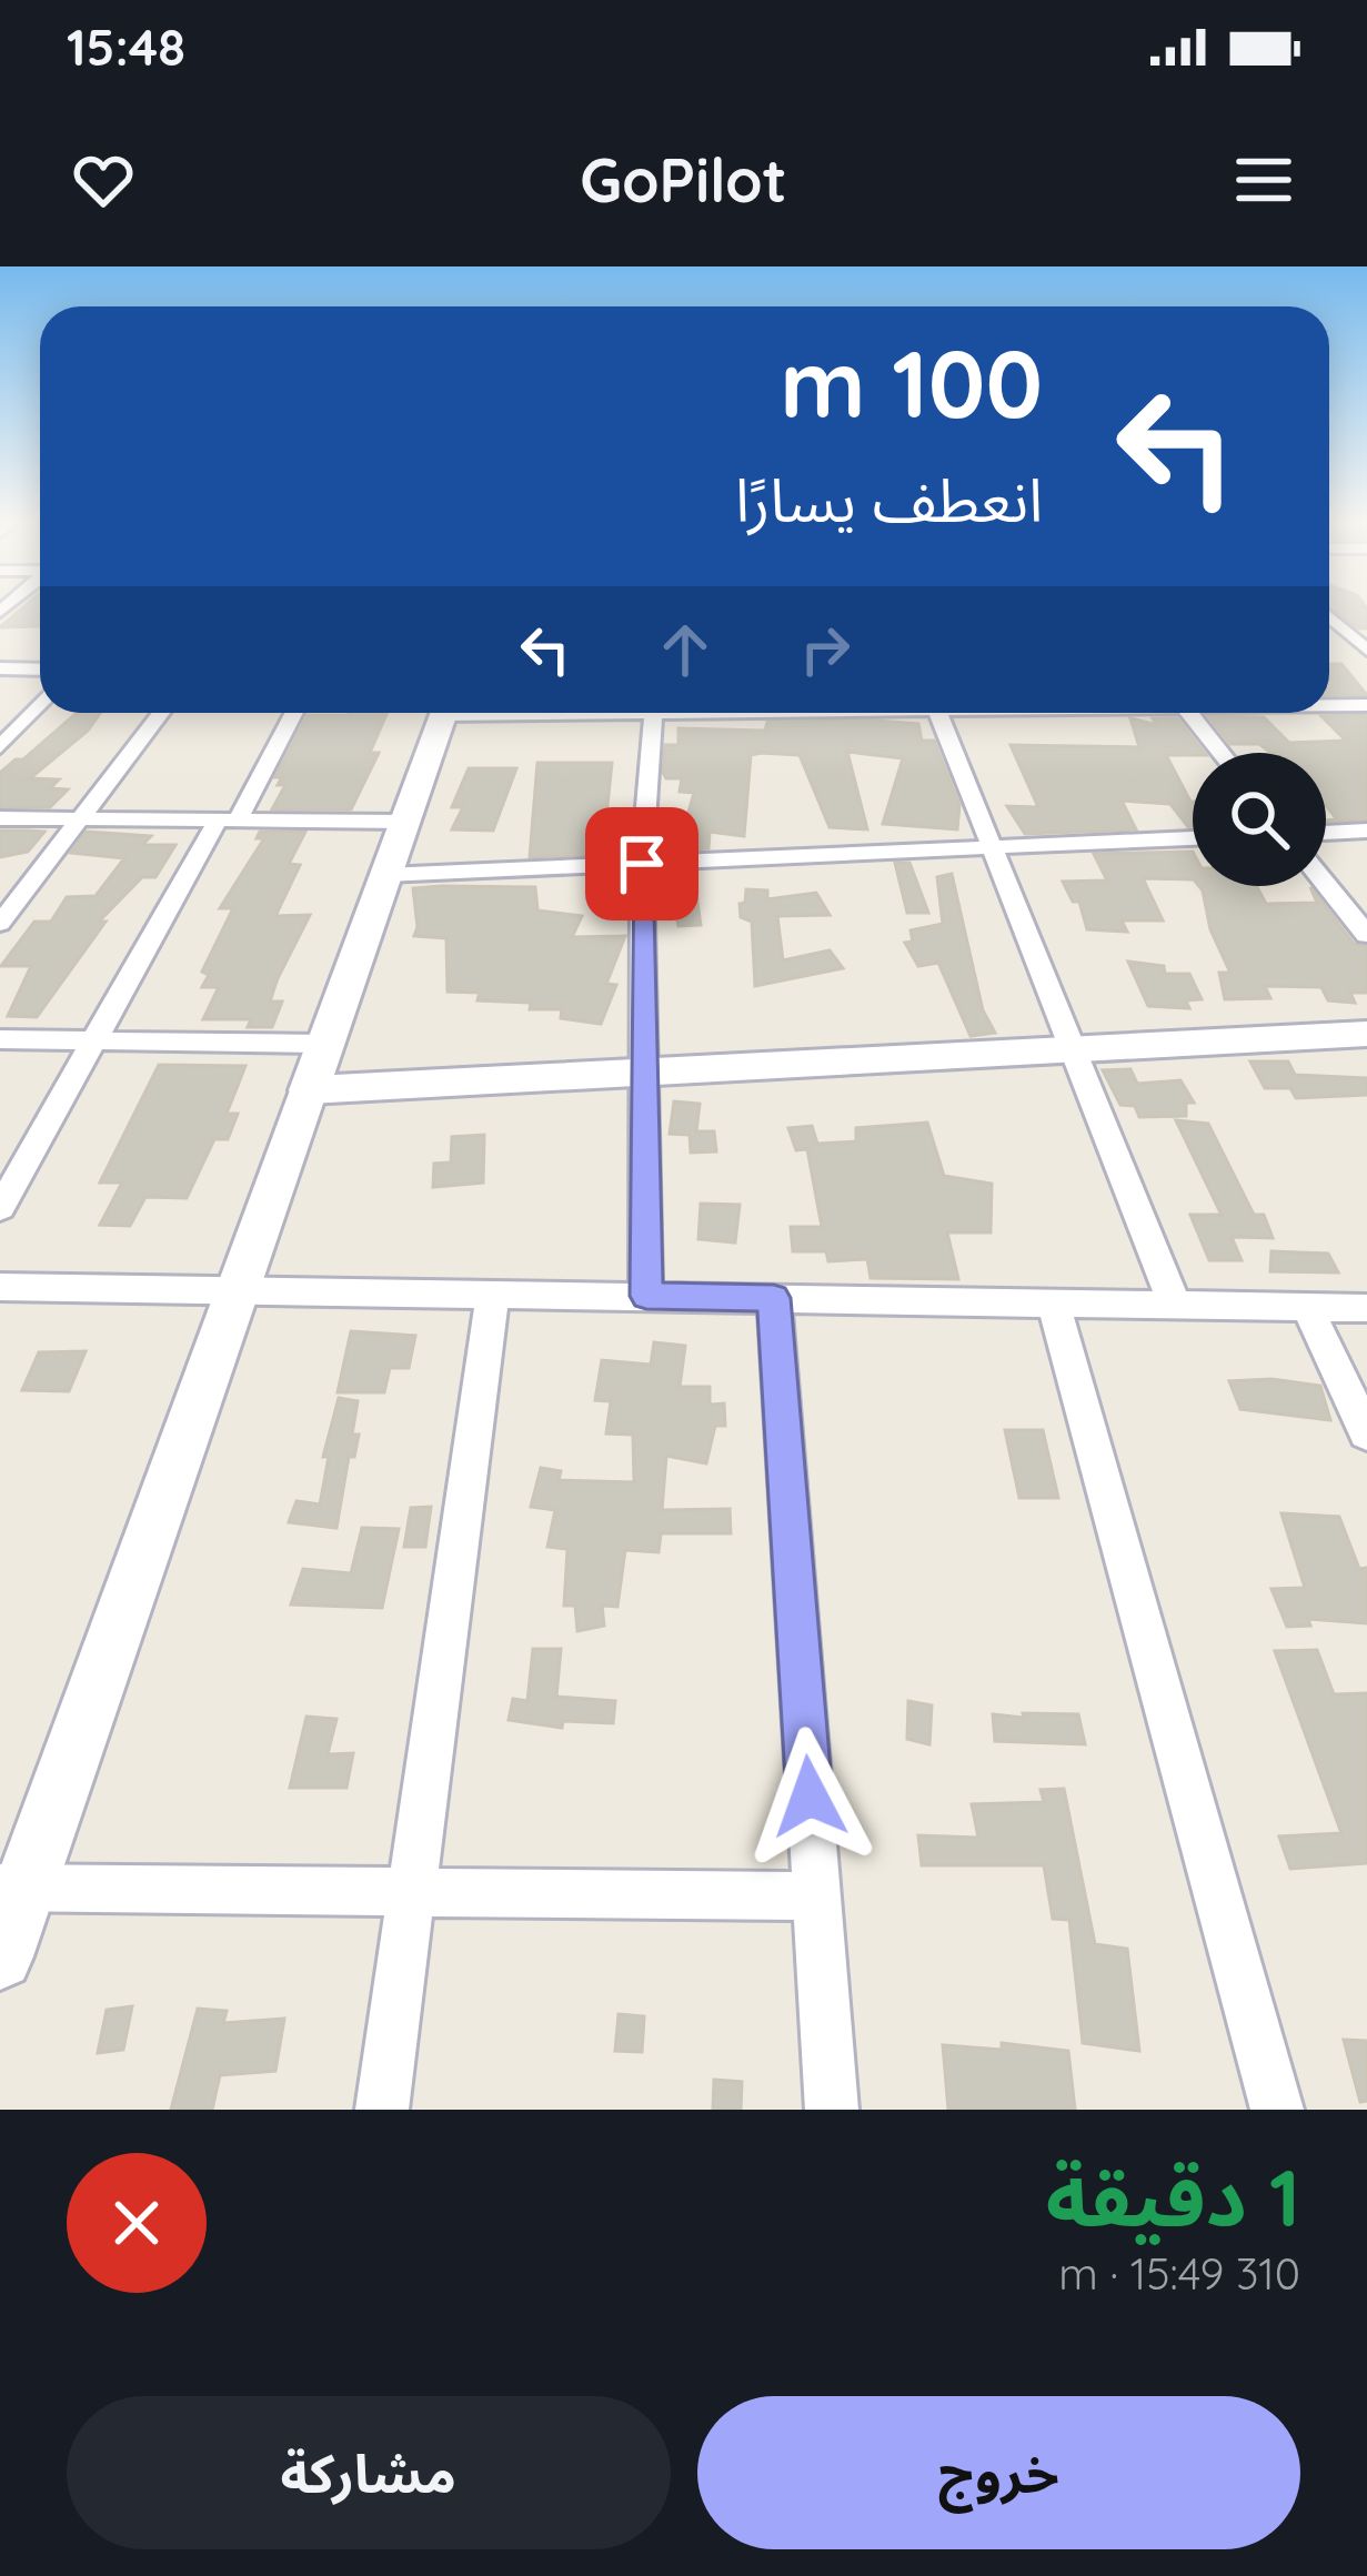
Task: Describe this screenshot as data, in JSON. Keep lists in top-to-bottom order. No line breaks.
{"page":{"status":"15:48","header":"GoPilot","turn":["100 m","انعطف يسارًا"],"heading":["1 دقيقة","310 m · 15:49"],"buttons":["خروج","مشاركة"]}}
